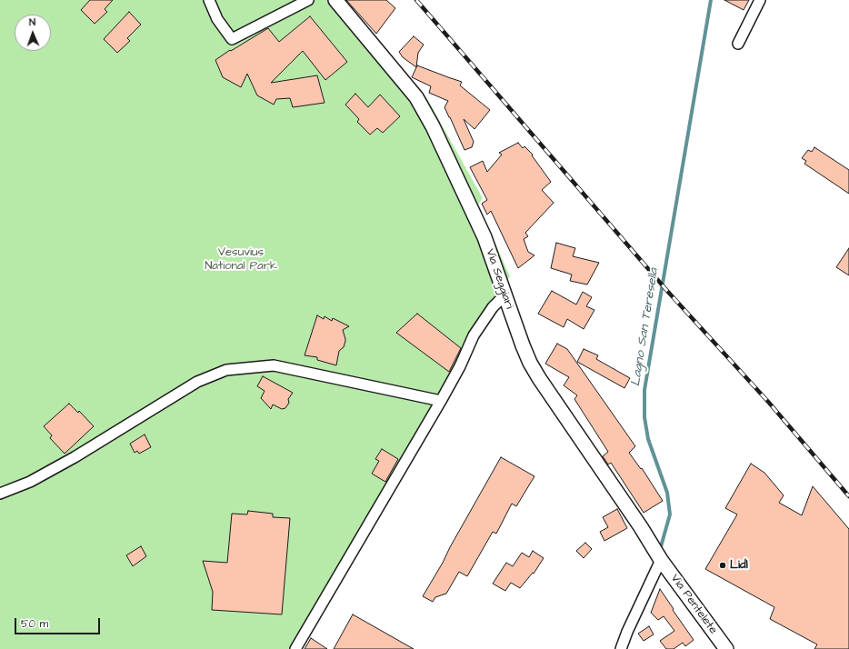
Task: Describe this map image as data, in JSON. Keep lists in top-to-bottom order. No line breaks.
{"streets":{"main road":["Via Seggiari","Via Pentelete"]},"crossings":[["Via Seggiari","Via Pentelete"]],"water":["Lagno San Teresella"],"parks":["Vesuvius National Park"],"places":["Lidl"],"scale_bar":"50 m","north":"top"}
